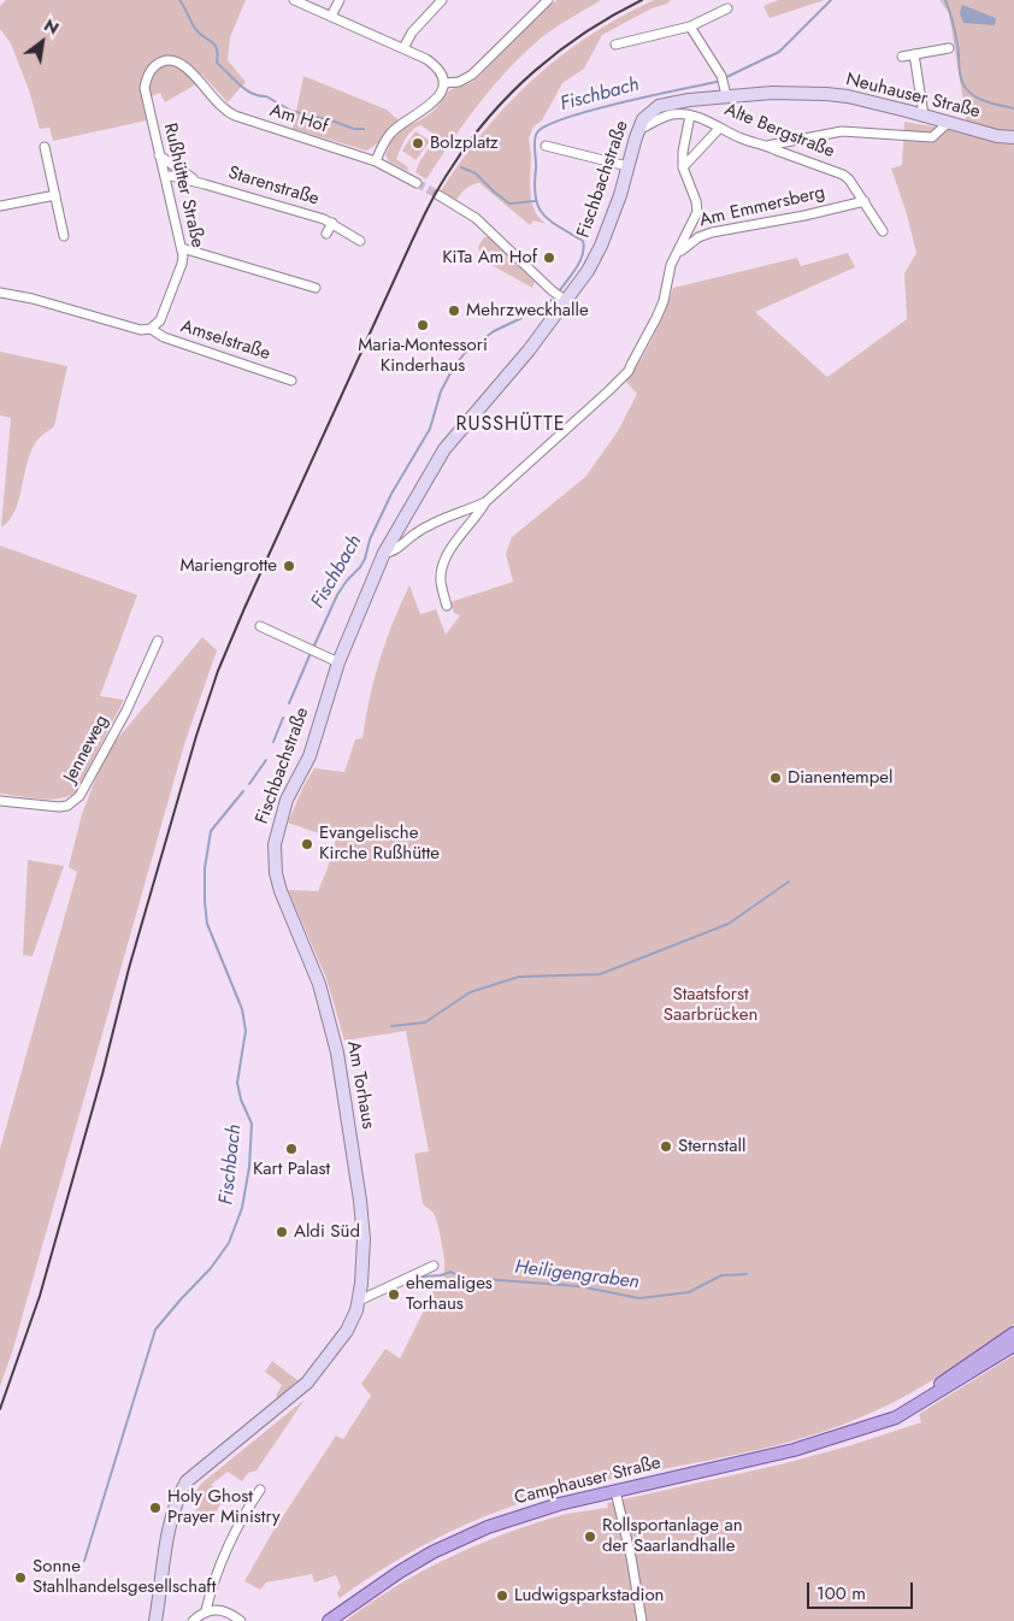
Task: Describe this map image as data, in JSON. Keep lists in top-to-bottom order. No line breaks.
{"streets":{"main road":["Neuhauser Straße","Fischbachstraße","Am Torhaus","Camphauser Straße"],"street":["Am Hof","Alte Bergstraße","Rußhütter Straße","Starenstraße","Am Emmersberg","Amselstraße","Jenneweg"]},"crossings":[["Neuhauser Straße","Fischbachstraße"],["Am Hof","Rußhütter Straße"],["Alte Bergstraße","Fischbachstraße"],["Alte Bergstraße","Am Emmersberg"],["Fischbachstraße","Am Emmersberg"],["Fischbachstraße","Am Torhaus"],["Rußhütter Straße","Starenstraße"],["Rußhütter Straße","Amselstraße"]],"districts":["RUSSHÜTTE"],"water":["Fischbach","Heiligengraben"],"parks":["Staatsforst Saarbrücken"],"places":["Bolzplatz","KiTa Am Hof","Mehrzweckhalle","Maria-Montessori Kinderhaus","Mariengrotte","Dianentempel","Evangelische Kirche Rußhütte","Sternstall","Kart Palast","Aldi Süd","ehemaliges Torhaus","Holy Ghost Prayer Ministry","Rollsportanlage an der Saarlandhalle","Sonne Stahlhandelsgesellschaft","Ludwigsparkstadion"],"scale_bar":"100 m","north":"top right"}
